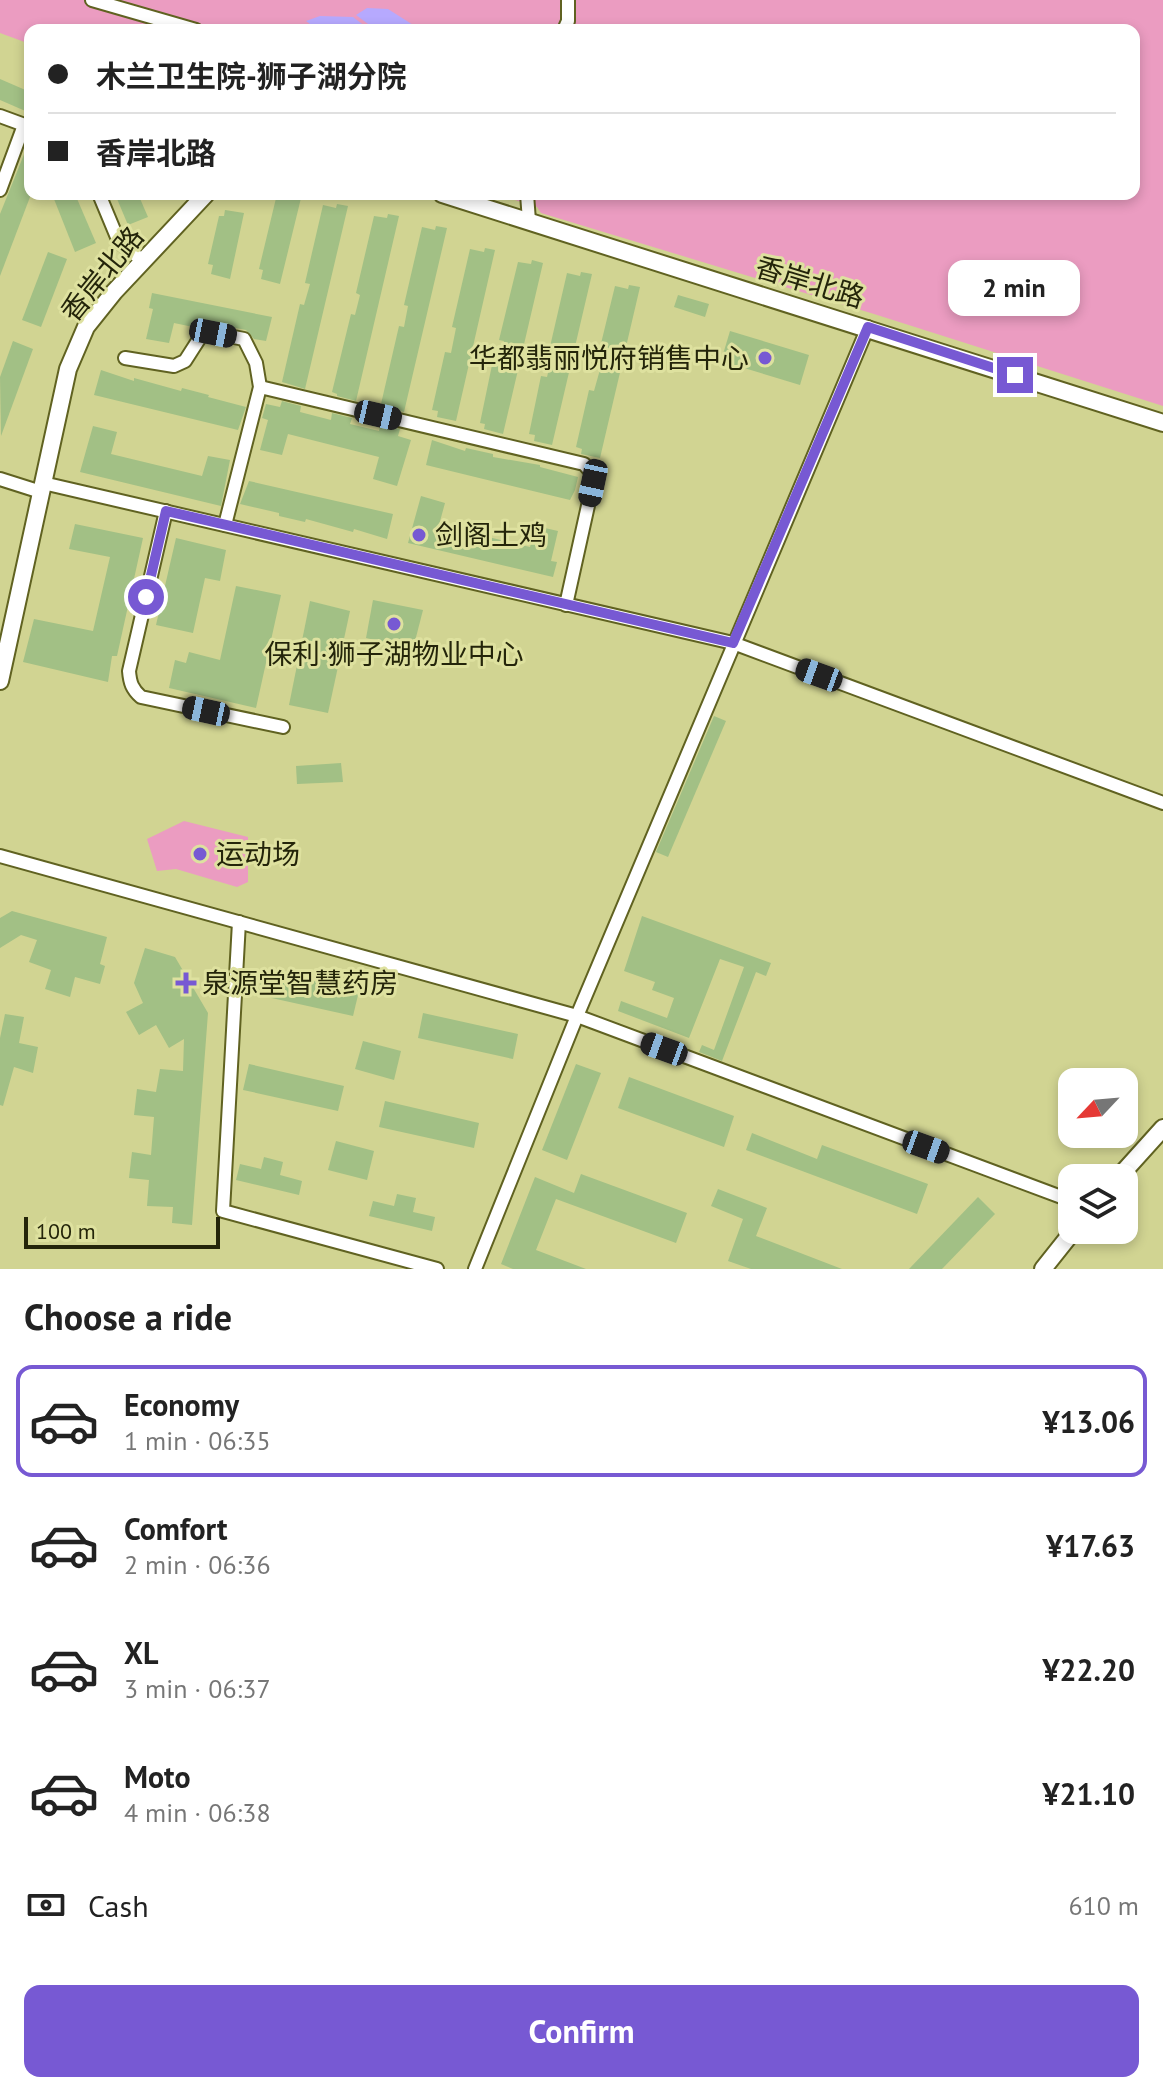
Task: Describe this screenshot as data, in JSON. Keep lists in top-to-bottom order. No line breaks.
{"streets":{"street":["香岸北路"]},"places":{"other":["华都翡丽悦府销售中心","剑阁土鸡","保利·狮子湖物业中心","运动场"],"health":["泉源堂智慧药房"]},"scale_bar":"100 m","north":"bottom left","page":{"banner":["木兰卫生院-狮子湖分院","香岸北路"],"bubble":"2 min","scale":"100 m","heading":"Choose a ride","list":[{"name":"Economy","note":"1 min · 06:35","value":"¥13.06"},{"name":"Comfort","note":"2 min · 06:36","value":"¥17.63"},{"name":"XL","note":"3 min · 06:37","value":"¥22.20"},{"name":"Moto","note":"4 min · 06:38","value":"¥21.10"}],"pay":["Cash","610 m"],"buttons":"Confirm"}}
